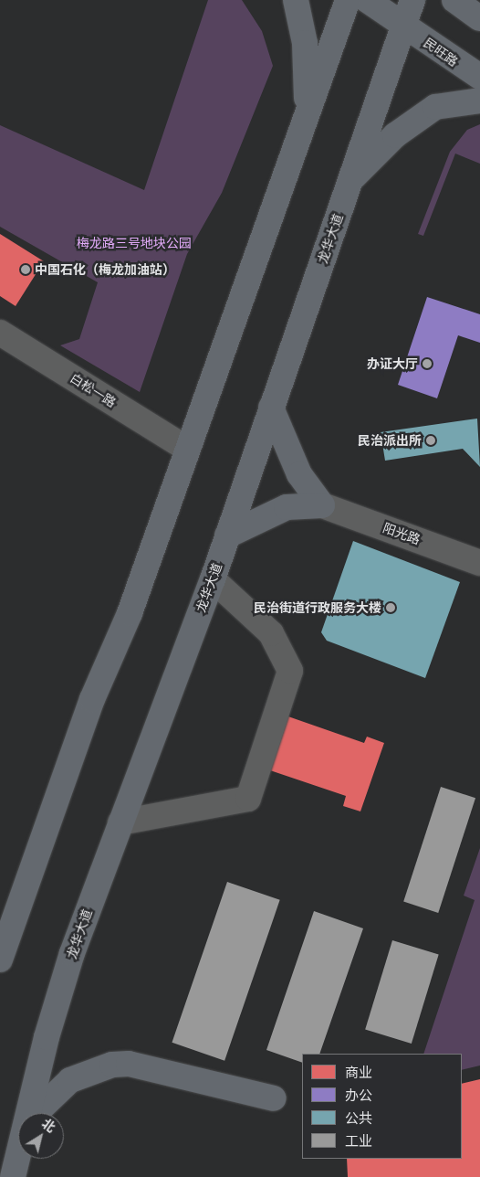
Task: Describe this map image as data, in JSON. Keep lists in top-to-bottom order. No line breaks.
{"streets":{"main road":["民旺路","龙华大道"],"street":["白松一路","阳光路"]},"crossings":[["民旺路","龙华大道"]],"parks":["梅龙路三号地块公园"],"places":["中国石化（梅龙加油站）","办证大厅","民治派出所","民治街道行政服务大楼"],"legend":["商业","办公","公共","工业"],"north":"top right"}
